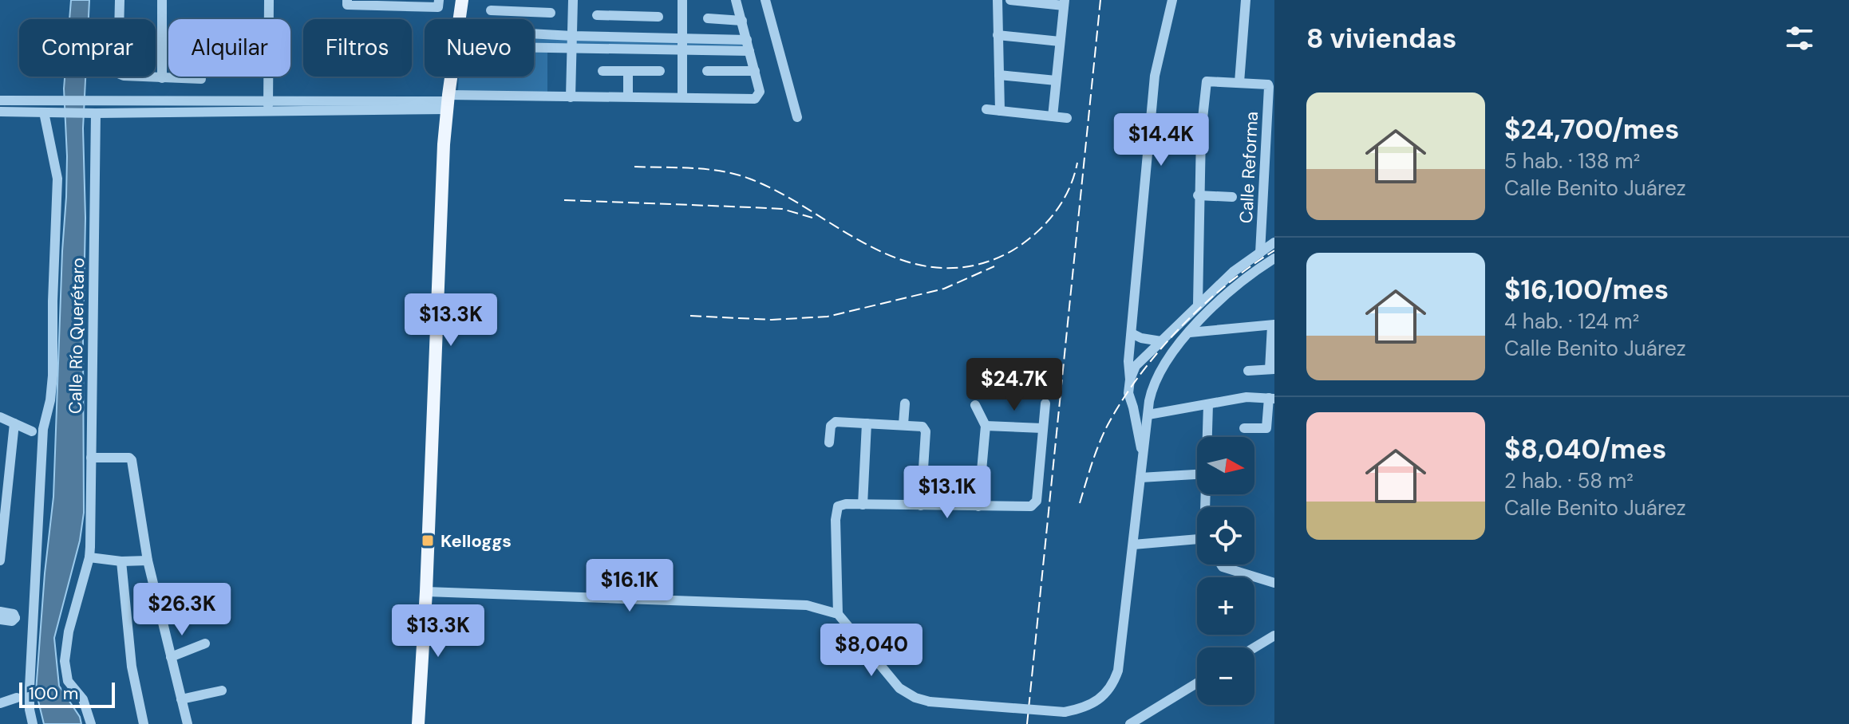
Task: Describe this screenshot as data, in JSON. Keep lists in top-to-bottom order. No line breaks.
{"streets":{"street":["Calle Reforma","Calle Río Querétaro"]},"places":{"transit":["Kelloggs"]},"scale_bar":"100 m","north":"right","page":{"heading":"8 viviendas","chip":["Comprar","Alquilar","Filtros","Nuevo"],"list":[{"name":"$24,700/mes","note":"5 hab. · 138 m² · Calle Benito Juárez"},{"name":"$16,100/mes","note":"4 hab. · 124 m² · Calle Benito Juárez"},{"name":"$8,040/mes","note":"2 hab. · 58 m² · Calle Benito Juárez"}],"price":["$14.4K","$13.3K","$24.7K","$13.1K","$16.1K","$26.3K","$13.3K","$8,040"],"map_buttons":["+","−"],"scale":"100 m"}}
